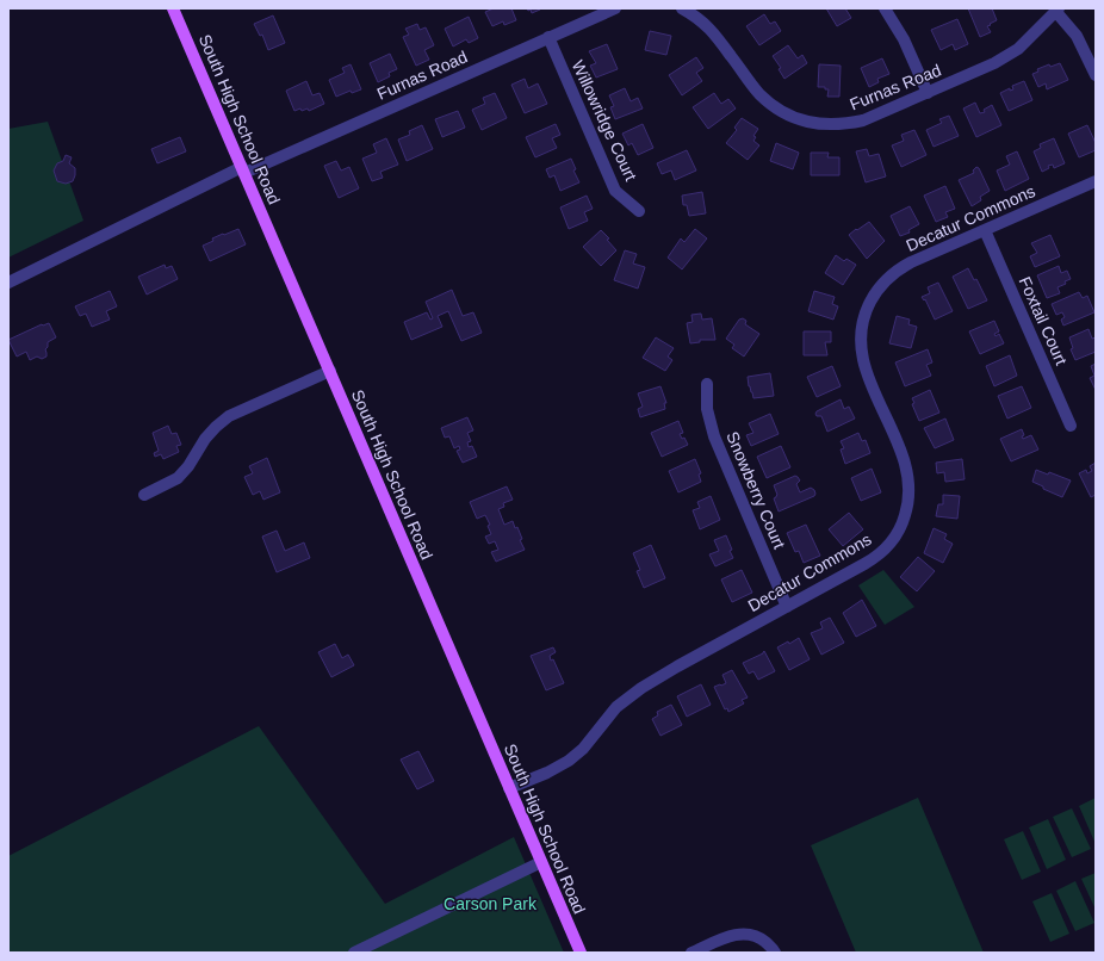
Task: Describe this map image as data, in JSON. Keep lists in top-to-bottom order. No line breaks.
{"streets":{"main road":["South High School Road"],"street":["Furnas Road","Willowridge Court","Decatur Commons","Foxtail Court","Snowberry Court"]},"crossings":[["Furnas Road","South High School Road"],["Furnas Road","Willowridge Court"],["South High School Road","Decatur Commons"],["Decatur Commons","Foxtail Court"],["Decatur Commons","Snowberry Court"]],"parks":["Carson Park"]}
